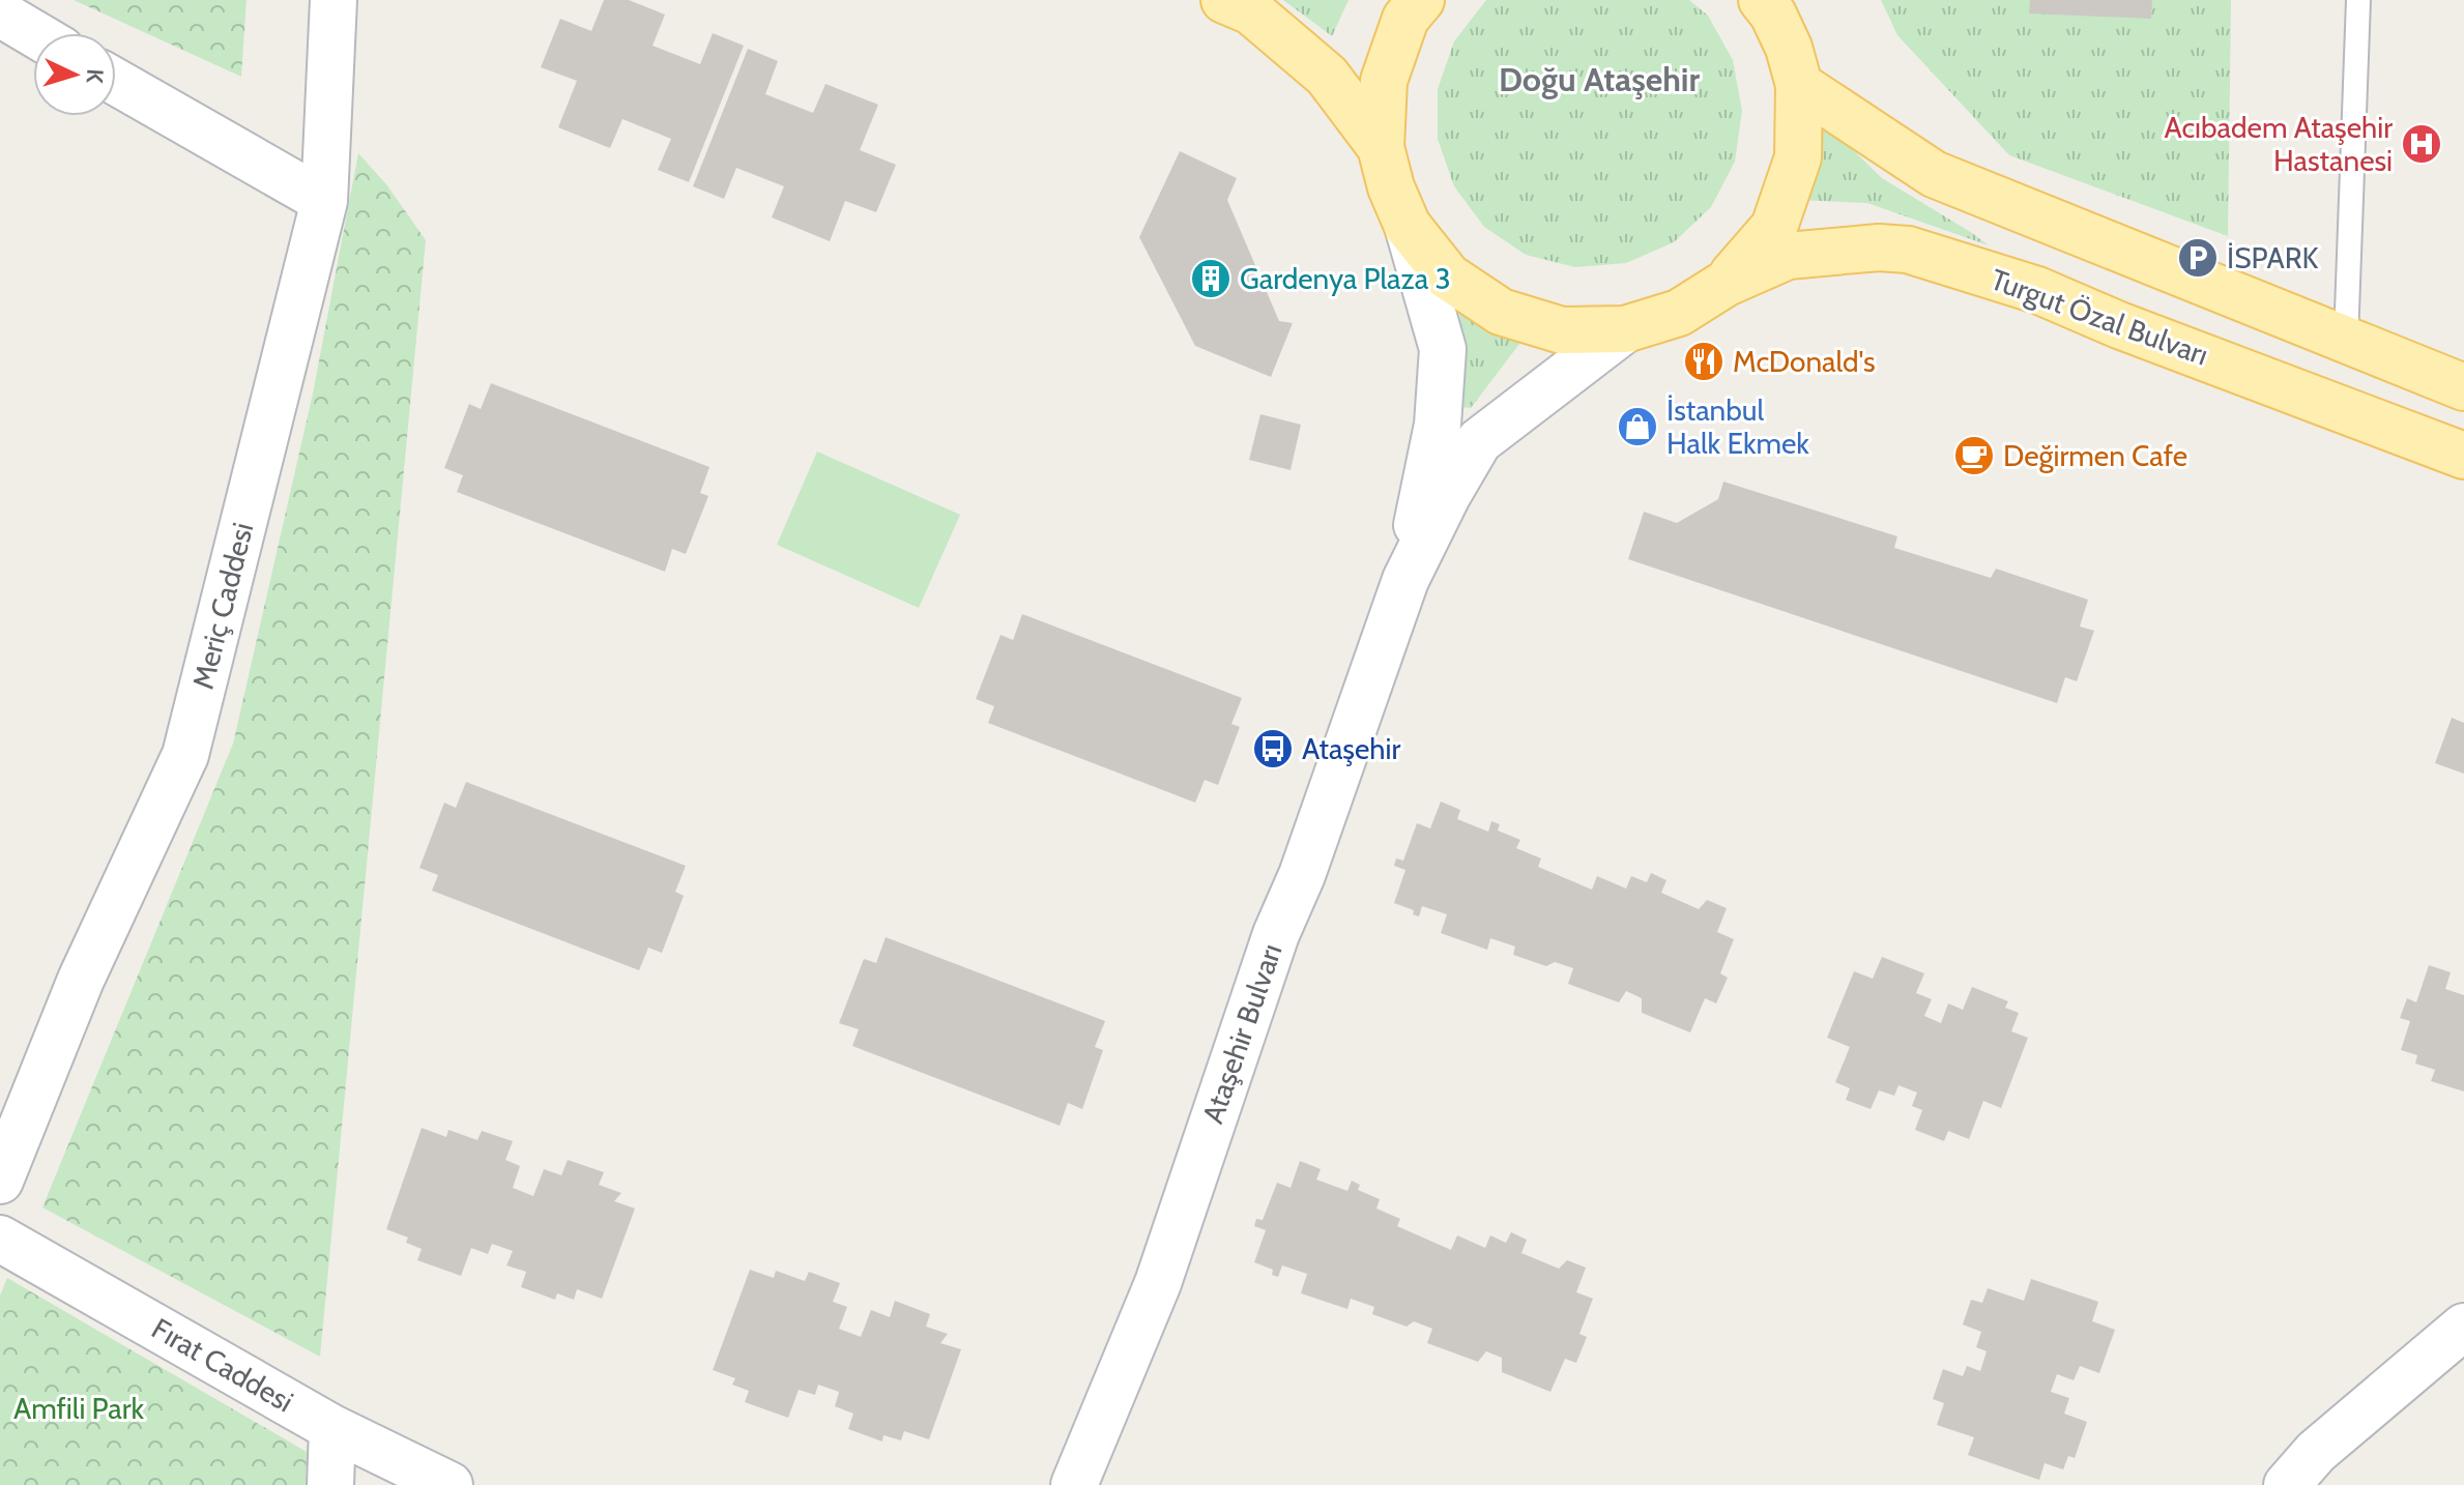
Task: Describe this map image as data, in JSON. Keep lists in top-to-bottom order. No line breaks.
{"streets":{"main road":["Turgut Özal Bulvarı"],"street":["Meriç Caddesi","Ataşehir Bulvarı","Fırat Caddesi"]},"crossings":[["Turgut Özal Bulvarı","Ataşehir Bulvarı"]],"districts":["Doğu Ataşehir"],"parks":["Amfili Park"],"places":{"hospital":["Acıbadem Ataşehir Hastanesi"],"parking":["İSPARK"],"building":["Gardenya Plaza 3"],"restaurant":["McDonald's"],"shop":["İstanbul Halk Ekmek"],"cafe":["Değirmen Cafe"],"bus stop":["Ataşehir"]},"north":"right"}
